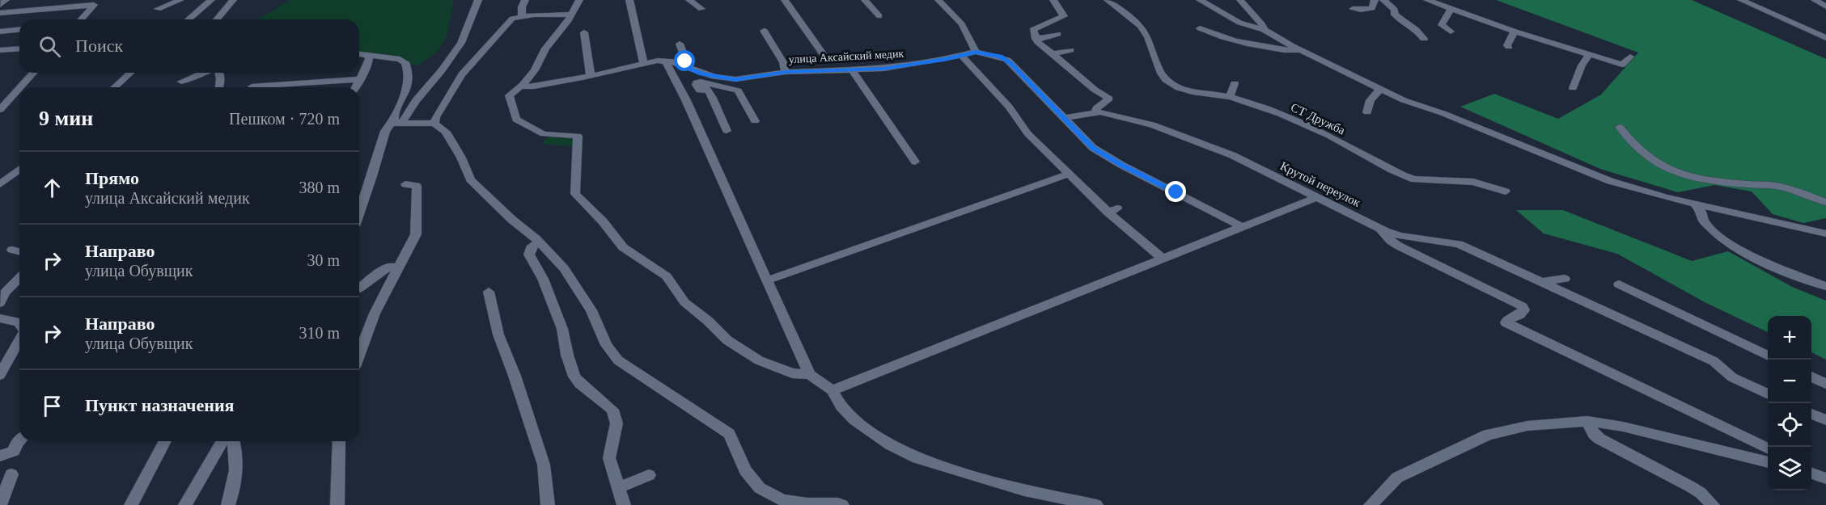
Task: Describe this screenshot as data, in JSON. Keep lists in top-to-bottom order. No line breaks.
{"streets":{"street":["улица Аксайский медик","СТ Дружба","Крутой переулок"]},"page":{"search":"Поиск","heading":["9 мин","Пешком · 720 m"],"list":[["Прямо","улица Аксайский медик","380 m"],["Направо","улица Обувщик","30 m"],["Направо","улица Обувщик","310 m"],"Пункт назначения"],"map_buttons":["+","−"]}}
